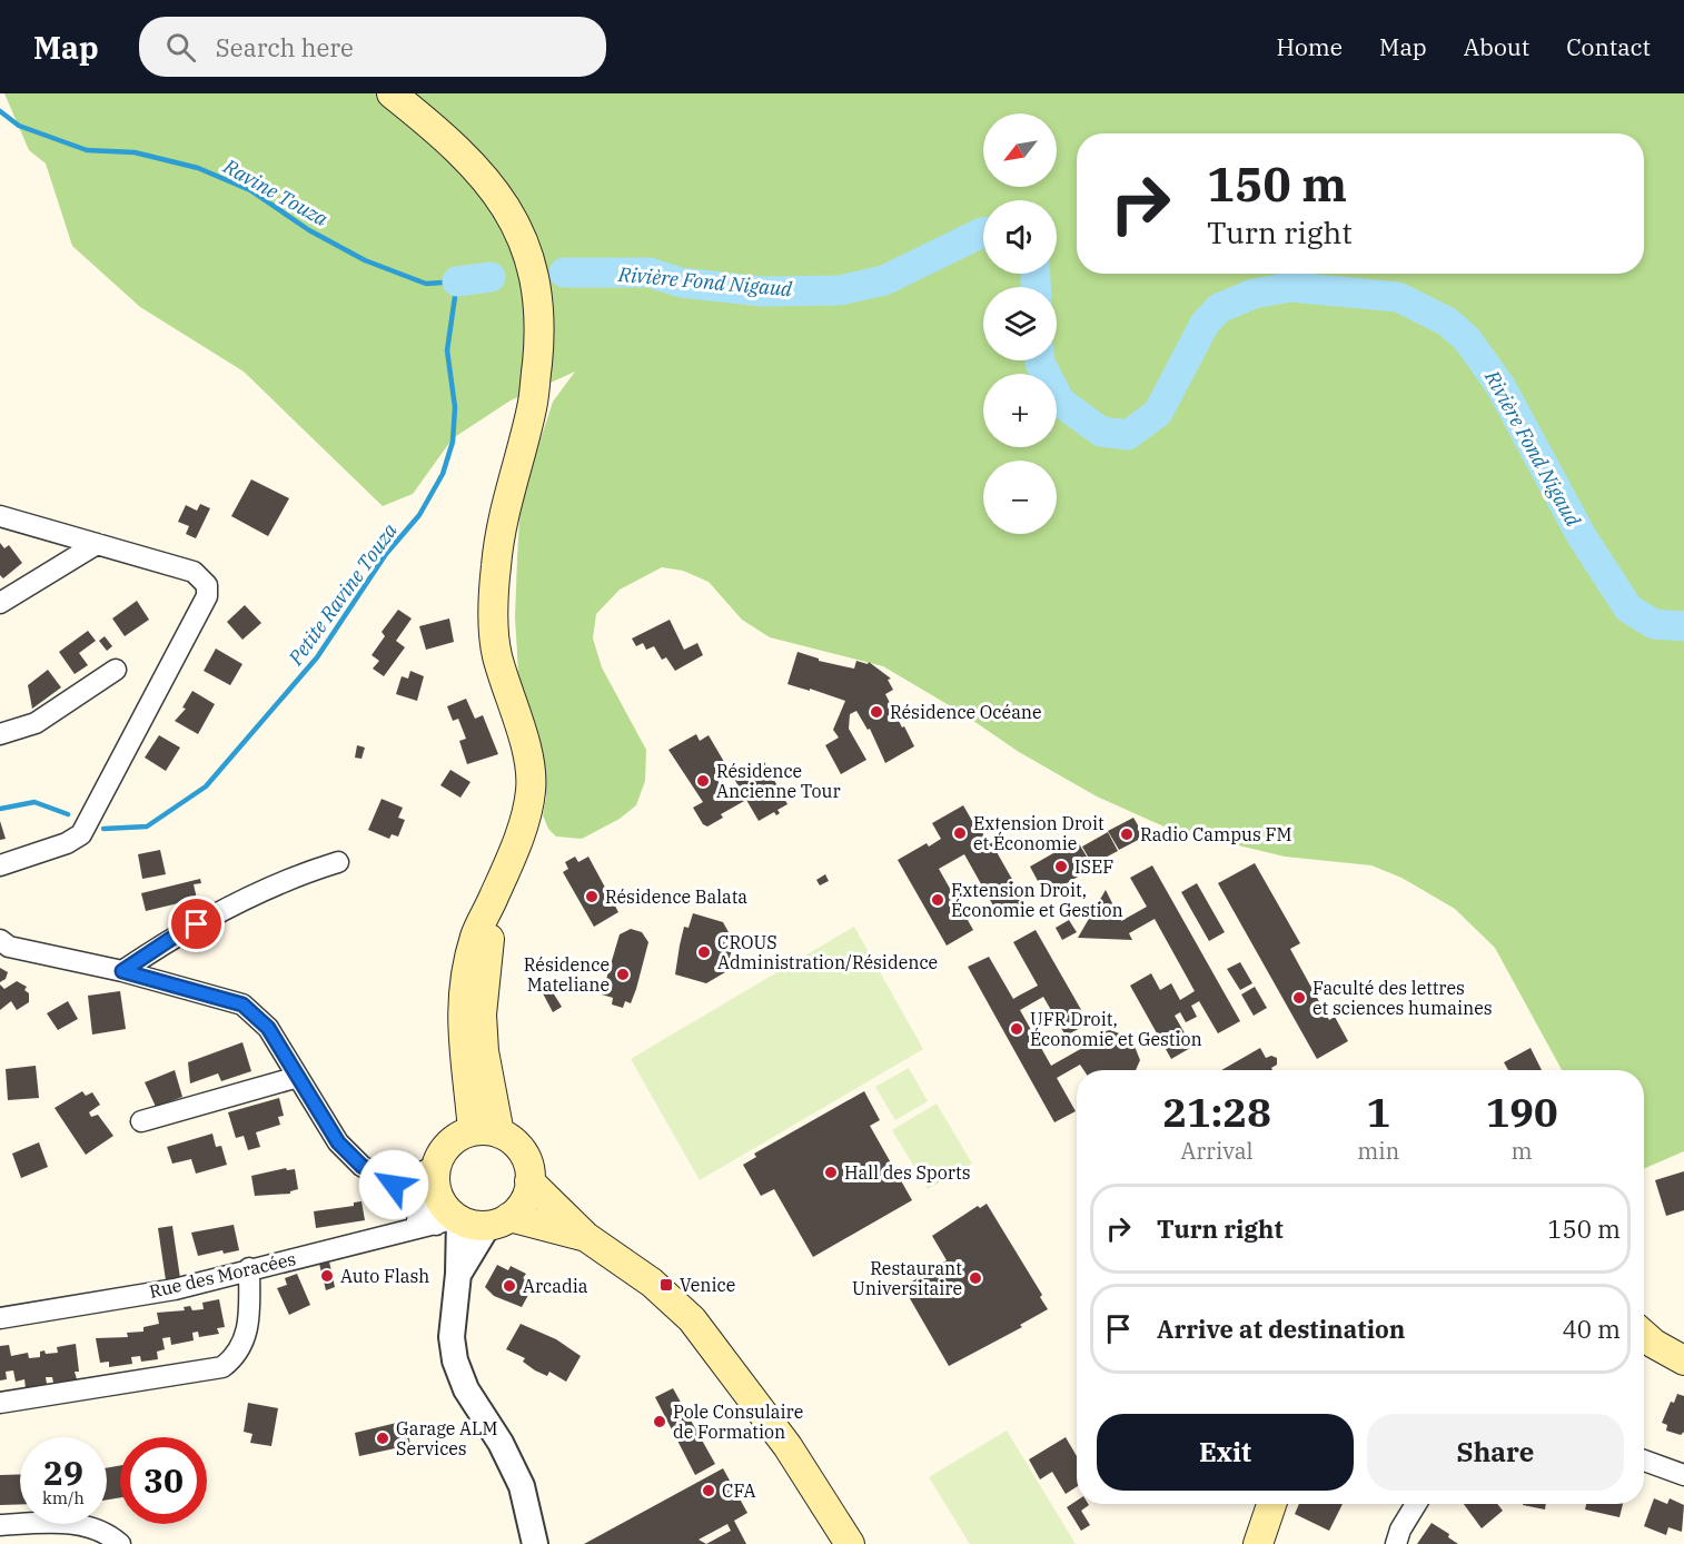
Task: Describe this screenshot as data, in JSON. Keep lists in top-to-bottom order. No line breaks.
{"streets":{"street":["Rue des Moracées"]},"water":["Ravine Touza","Rivière Fond Nigaud","Petite Ravine Touza"],"places":{"other":["Résidence Océane","Résidence Ancienne Tour","Extension Droit et Économie","Radio Campus FM","ISEF","Résidence Balata","Extension Droit, Économie et Gestion","CROUS Administration/Résidence","Résidence Mateliane","Faculté des lettres et sciences humaines","UFR Droit, Économie et Gestion","Hall des Sports","Auto Flash","Restaurant Universitaire","Arcadia","Pole Consulaire de Formation","Garage ALM Services","CFA"],"transit":["Venice"]},"north":"bottom left","page":{"header":"Map","search":"Search here","nav":["Home","Map","About","Contact"],"map_buttons":["+","−"],"turn":["150 m","Turn right"],"eta":["21:28","Arrival","1","min","190","m"],"list":[{"name":"Turn right","value":"150 m"},{"name":"Arrive at destination","value":"40 m"}],"buttons":["Exit","Share"],"speed":"29 km/h","limit":"30"}}
